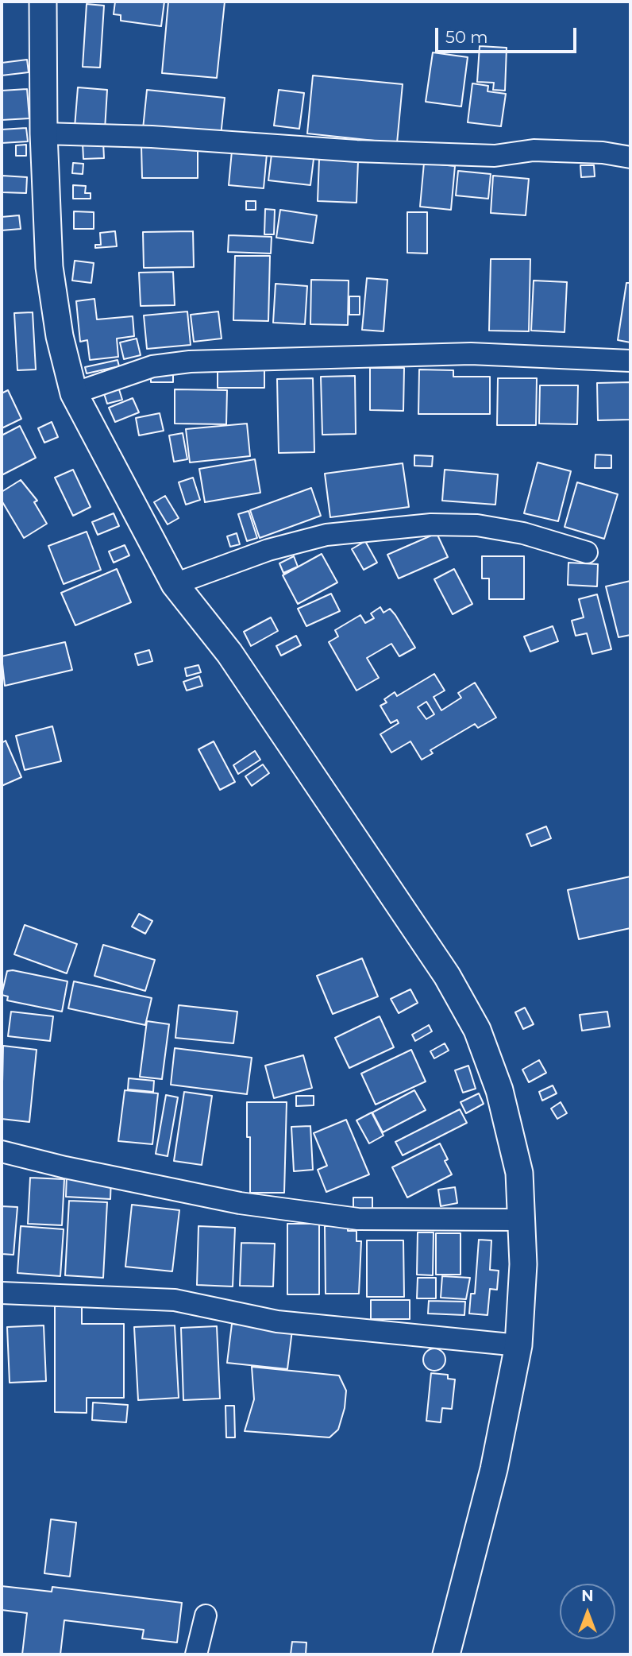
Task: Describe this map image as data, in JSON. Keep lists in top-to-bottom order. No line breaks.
{"scale_bar":"50 m","north":"top"}
